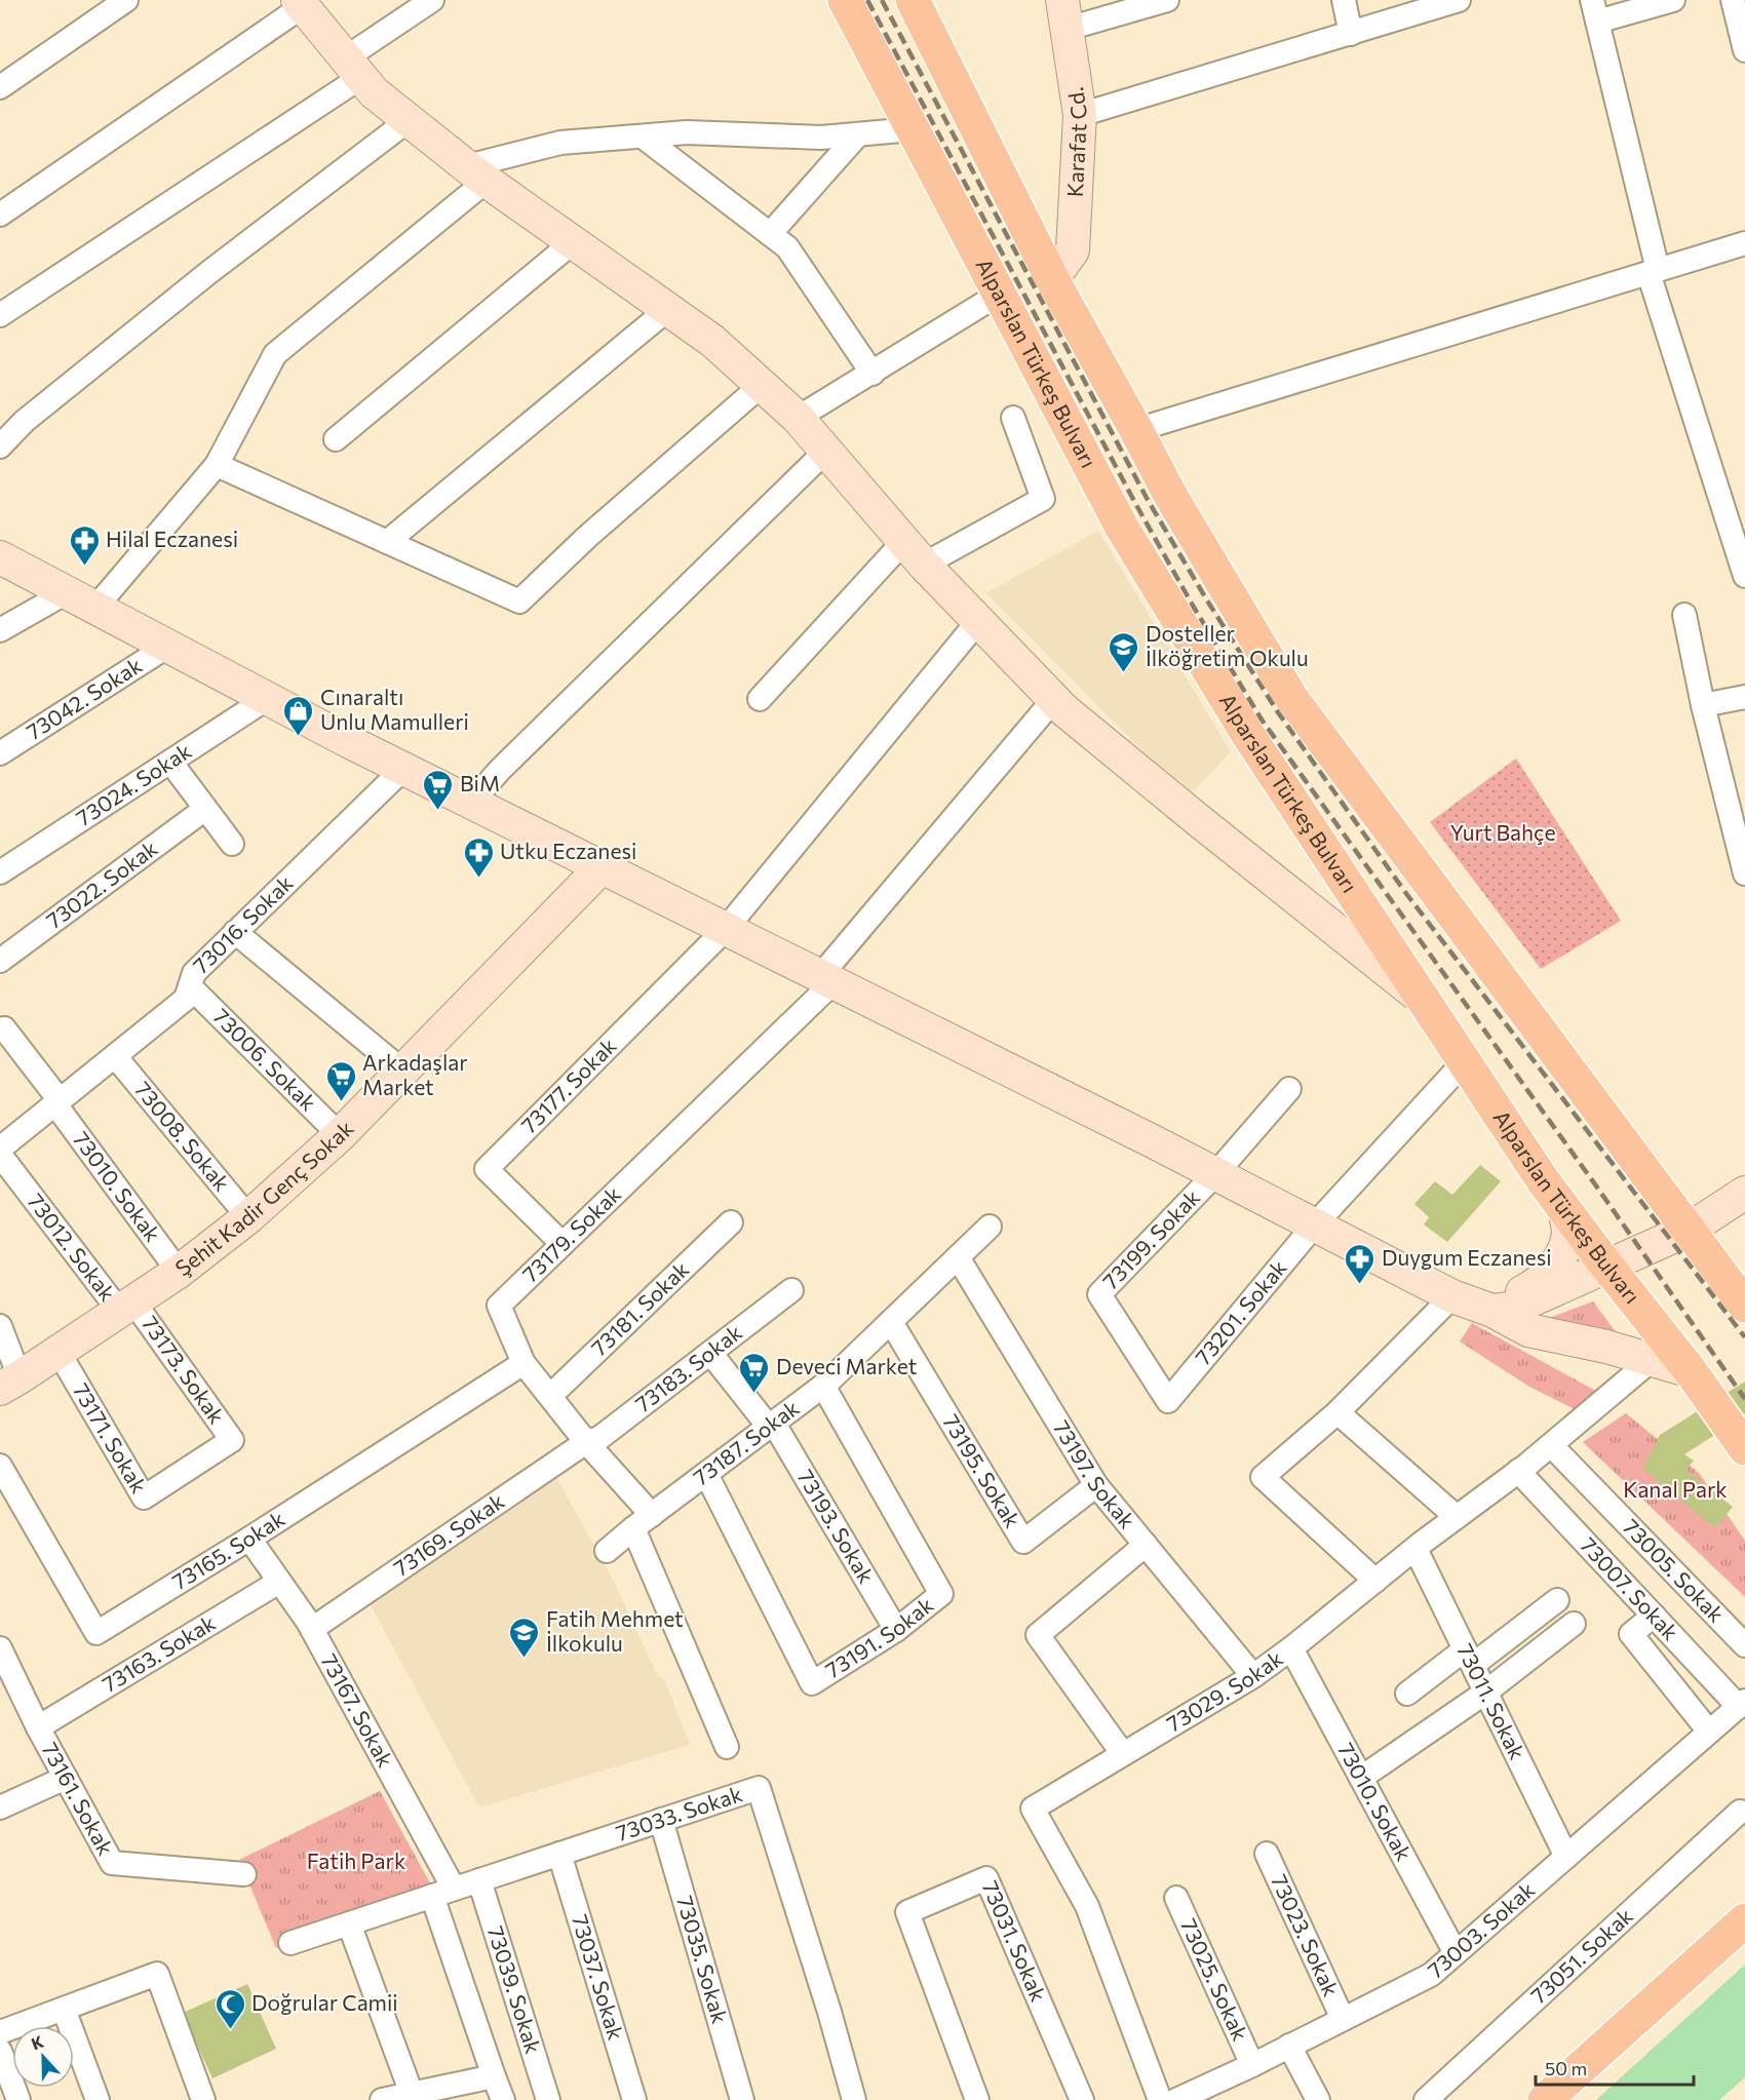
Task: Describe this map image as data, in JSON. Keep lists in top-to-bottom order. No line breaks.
{"streets":{"main road":["Karafat Cd.","Alparslan Türkeş Bulvarı","Şehit Kadir Genç Sokak"],"street":["73042. Sokak","73024. Sokak","73022. Sokak","73016. Sokak","73006. Sokak","73177. Sokak","73008. Sokak","73010. Sokak","73179. Sokak","73199. Sokak","73012. Sokak","73181. Sokak","73201. Sokak","73183. Sokak","73173. Sokak","73171. Sokak","73187. Sokak","73195. Sokak","73197. Sokak","73193. Sokak","73169. Sokak","73165. Sokak","73005. Sokak","73007. Sokak","73191. Sokak","73163. Sokak","73029. Sokak","73011. Sokak","73167. Sokak","73161. Sokak","73033. Sokak","73003. Sokak","73023. Sokak","73031. Sokak","73051. Sokak","73035. Sokak","73037. Sokak","73025. Sokak","73039. Sokak"]},"crossings":[["Alparslan Türkeş Bulvarı","73201. Sokak"],["73016. Sokak","73006. Sokak"],["73016. Sokak","73008. Sokak"],["73016. Sokak","73010. Sokak"],["73006. Sokak","Şehit Kadir Genç Sokak"],["73177. Sokak","73179. Sokak"],["73008. Sokak","Şehit Kadir Genç Sokak"],["73010. Sokak","Şehit Kadir Genç Sokak"],["73010. Sokak","73029. Sokak"],["73010. Sokak","73003. Sokak"],["Şehit Kadir Genç Sokak","73012. Sokak"],["Şehit Kadir Genç Sokak","73173. Sokak"],["Şehit Kadir Genç Sokak","73171. Sokak"],["73179. Sokak","73181. Sokak"],["73179. Sokak","73183. Sokak"],["73179. Sokak","73187. Sokak"],["73179. Sokak","73169. Sokak"],["73179. Sokak","73165. Sokak"],["73199. Sokak","73201. Sokak"],["73012. Sokak","73173. Sokak"],["73183. Sokak","73193. Sokak"],["73183. Sokak","73169. Sokak"],["73173. Sokak","73171. Sokak"],["73187. Sokak","73195. Sokak"],["73187. Sokak","73197. Sokak"],["73187. Sokak","73193. Sokak"],["73187. Sokak","73191. Sokak"],["73195. Sokak","73197. Sokak"],["73197. Sokak","73029. Sokak"],["73193. Sokak","73191. Sokak"],["73169. Sokak","73167. Sokak"],["73165. Sokak","73167. Sokak"],["73005. Sokak","73029. Sokak"],["73007. Sokak","73029. Sokak"],["73007. Sokak","73003. Sokak"],["73163. Sokak","73167. Sokak"],["73163. Sokak","73161. Sokak"],["73029. Sokak","73011. Sokak"],["73029. Sokak","73003. Sokak"],["73011. Sokak","73003. Sokak"],["73167. Sokak","73033. Sokak"],["73033. Sokak","73035. Sokak"],["73033. Sokak","73037. Sokak"],["73033. Sokak","73039. Sokak"],["73003. Sokak","73023. Sokak"],["73003. Sokak","73025. Sokak"]],"parks":["Yurt Bahçe","Kanal Park","Fatih Park"],"places":{"pharmacy":["Hilal Eczanesi","Utku Eczanesi","Duygum Eczanesi"],"school or university":["Dosteller İlköğretim Okulu","Fatih Mehmet İlkokulu"],"shop":["Cınaraltı Unlu Mamulleri"],"supermarket":["BiM","Arkadaşlar Market","Deveci Market"],"mosque":["Doğrular Camii"]},"scale_bar":"50 m","north":"top"}
